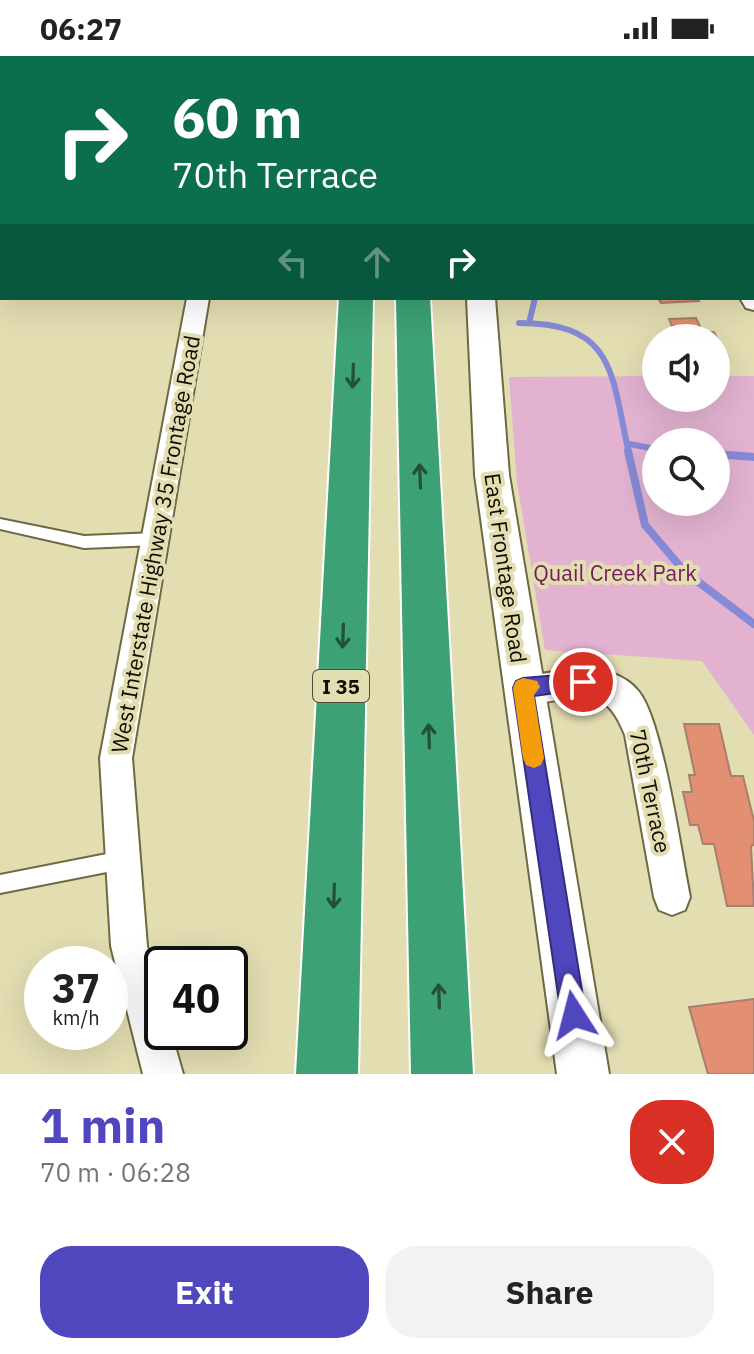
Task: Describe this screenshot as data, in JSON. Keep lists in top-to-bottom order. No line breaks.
{"streets":{"highway":["I 35"],"street":["West Interstate Highway 35 Frontage Road","East Frontage Road","70th Terrace"]},"crossings":[["East Frontage Road","70th Terrace"]],"parks":["Quail Creek Park"],"page":{"status":"06:27","turn":["60 m","70th Terrace"],"speed":"37 km/h","limit":"40","heading":["1 min","70 m · 06:28"],"buttons":["Exit","Share"]}}
